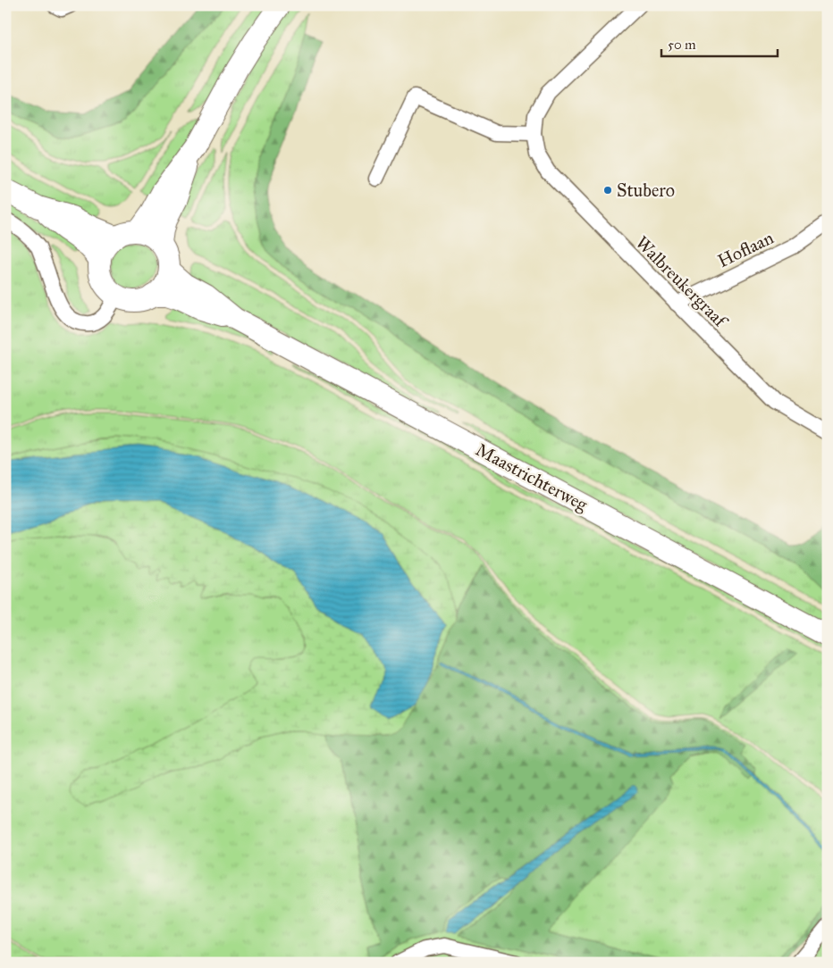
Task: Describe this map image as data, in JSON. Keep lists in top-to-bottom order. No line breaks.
{"streets":{"main road":["Maastrichterweg"],"street":["Hoflaan","Walbreukergraaf"]},"crossings":[["Hoflaan","Walbreukergraaf"]],"places":["Stubero"],"scale_bar":"50 m"}
